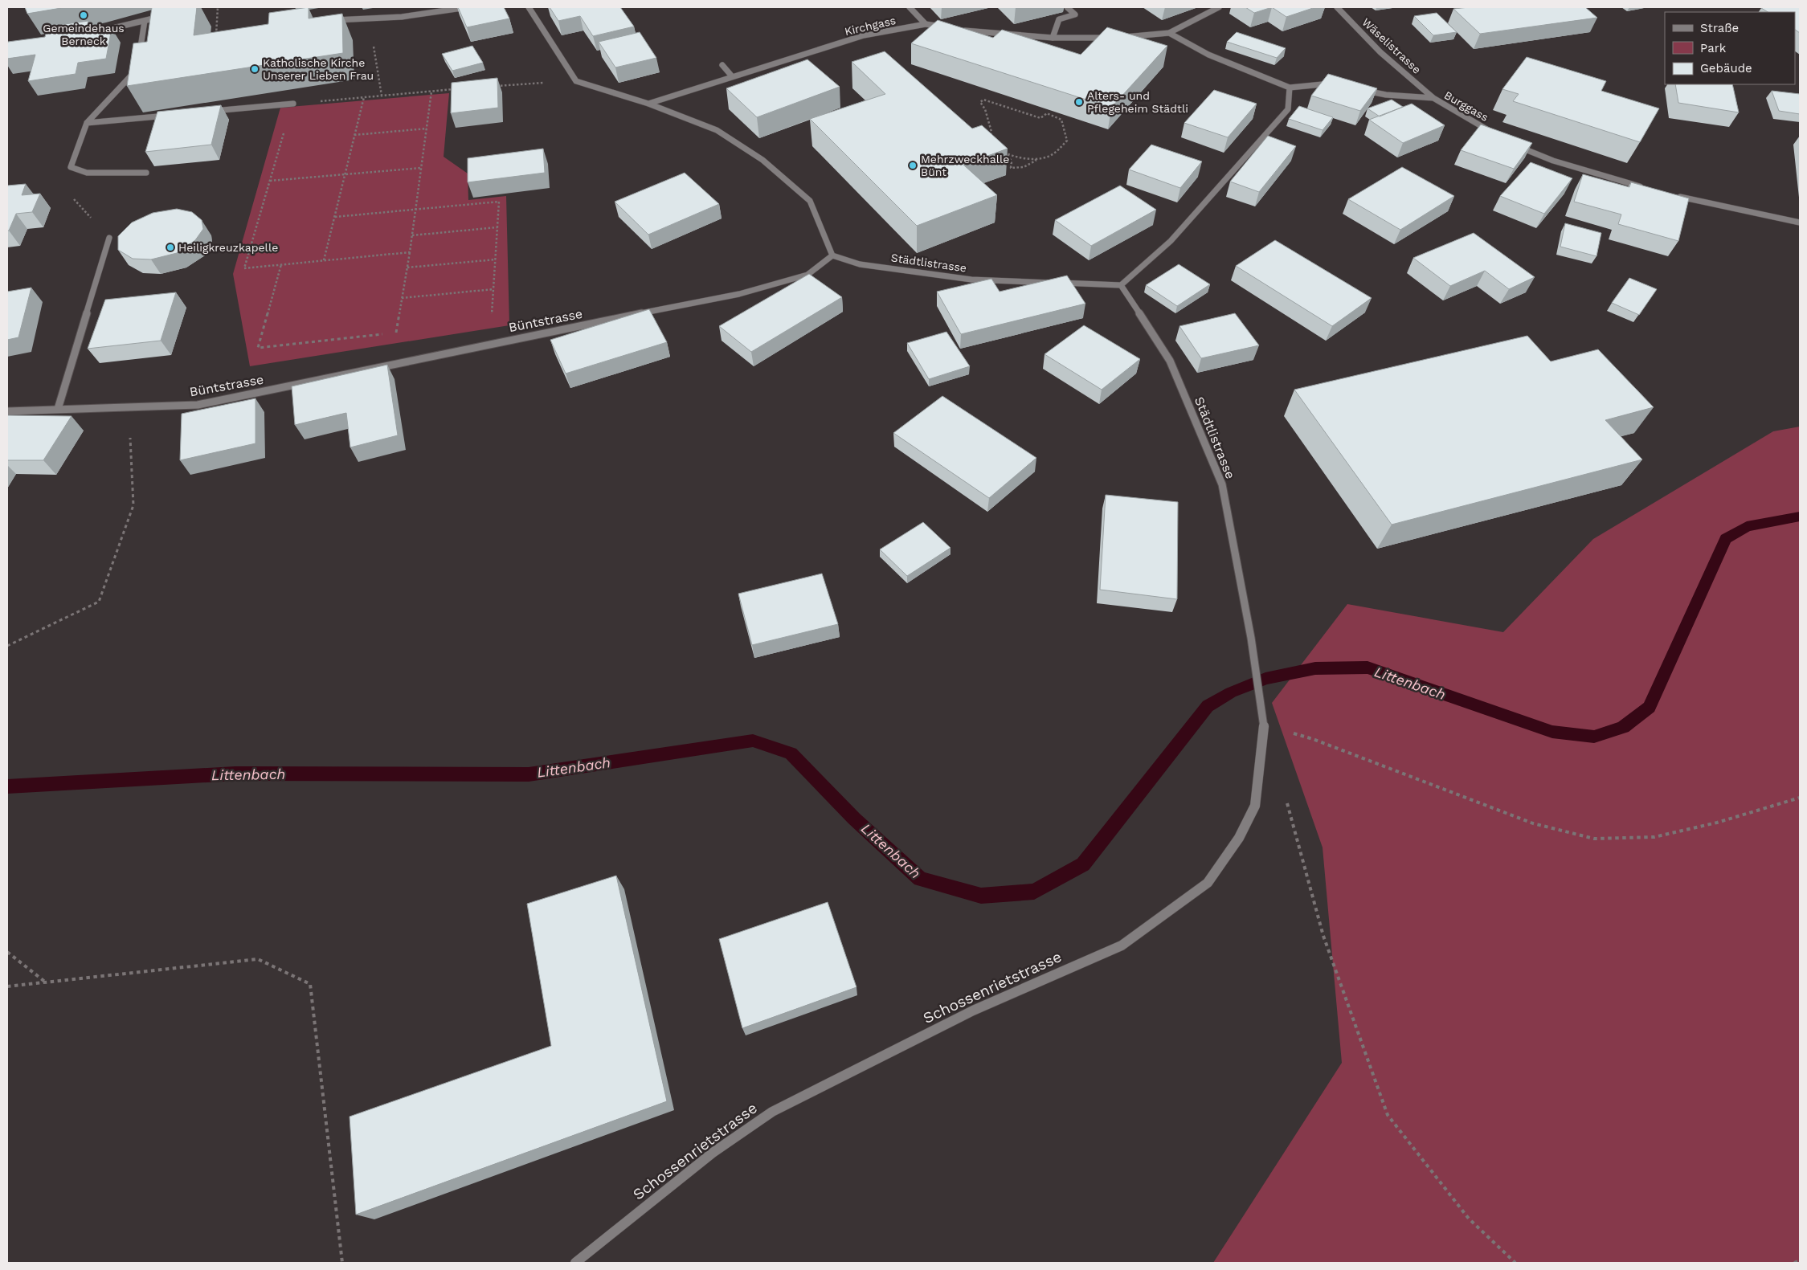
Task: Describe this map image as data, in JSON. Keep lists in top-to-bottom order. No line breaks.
{"streets":{"street":["Kirchgass","Wäselistrasse","Burggass","Städtlistrasse","Büntstrasse","Schossenrietstrasse"]},"crossings":[["Wäselistrasse","Burggass"],["Städtlistrasse","Büntstrasse"],["Städtlistrasse","Schossenrietstrasse"]],"water":["Littenbach"],"places":["Gemeindehaus Berneck","Katholische Kirche Unserer Lieben Frau","Alters- und Pflegeheim Städtli","Mehrzweckhalle Bünt","Heiligkreuzkapelle"],"legend":["Straße","Park","Gebäude"]}
